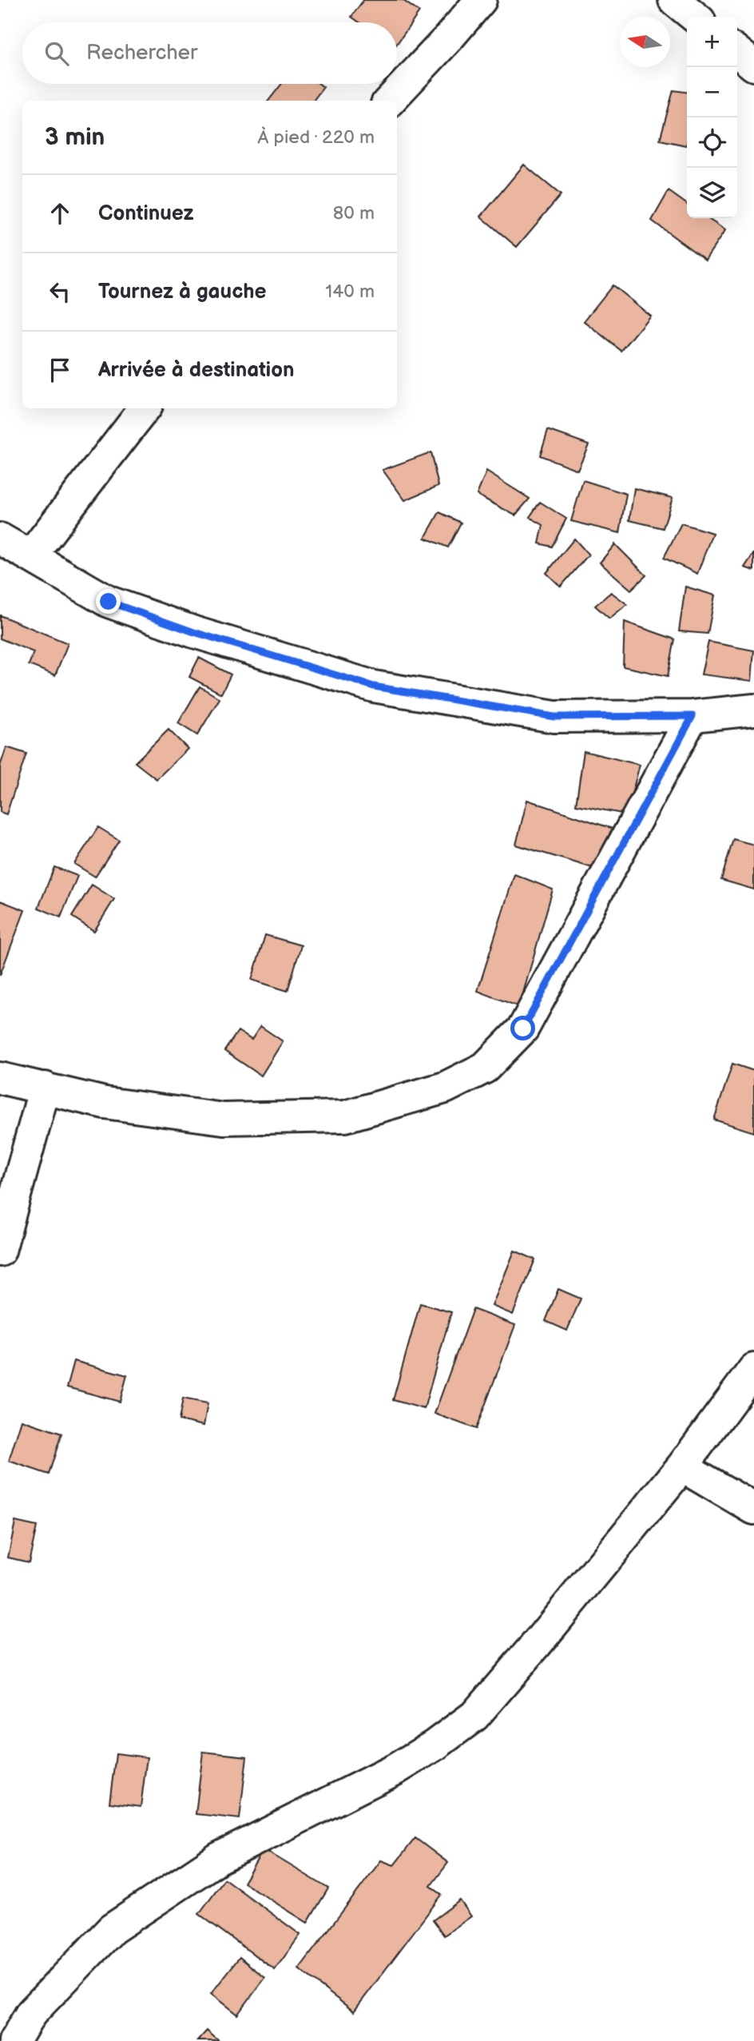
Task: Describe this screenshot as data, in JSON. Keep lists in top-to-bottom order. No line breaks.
{"north":"left","page":{"map_buttons":["+","−"],"search":"Rechercher","heading":["3 min","À pied · 220 m"],"list":[["Continuez","80 m"],["Tournez à gauche","140 m"],"Arrivée à destination"]}}
